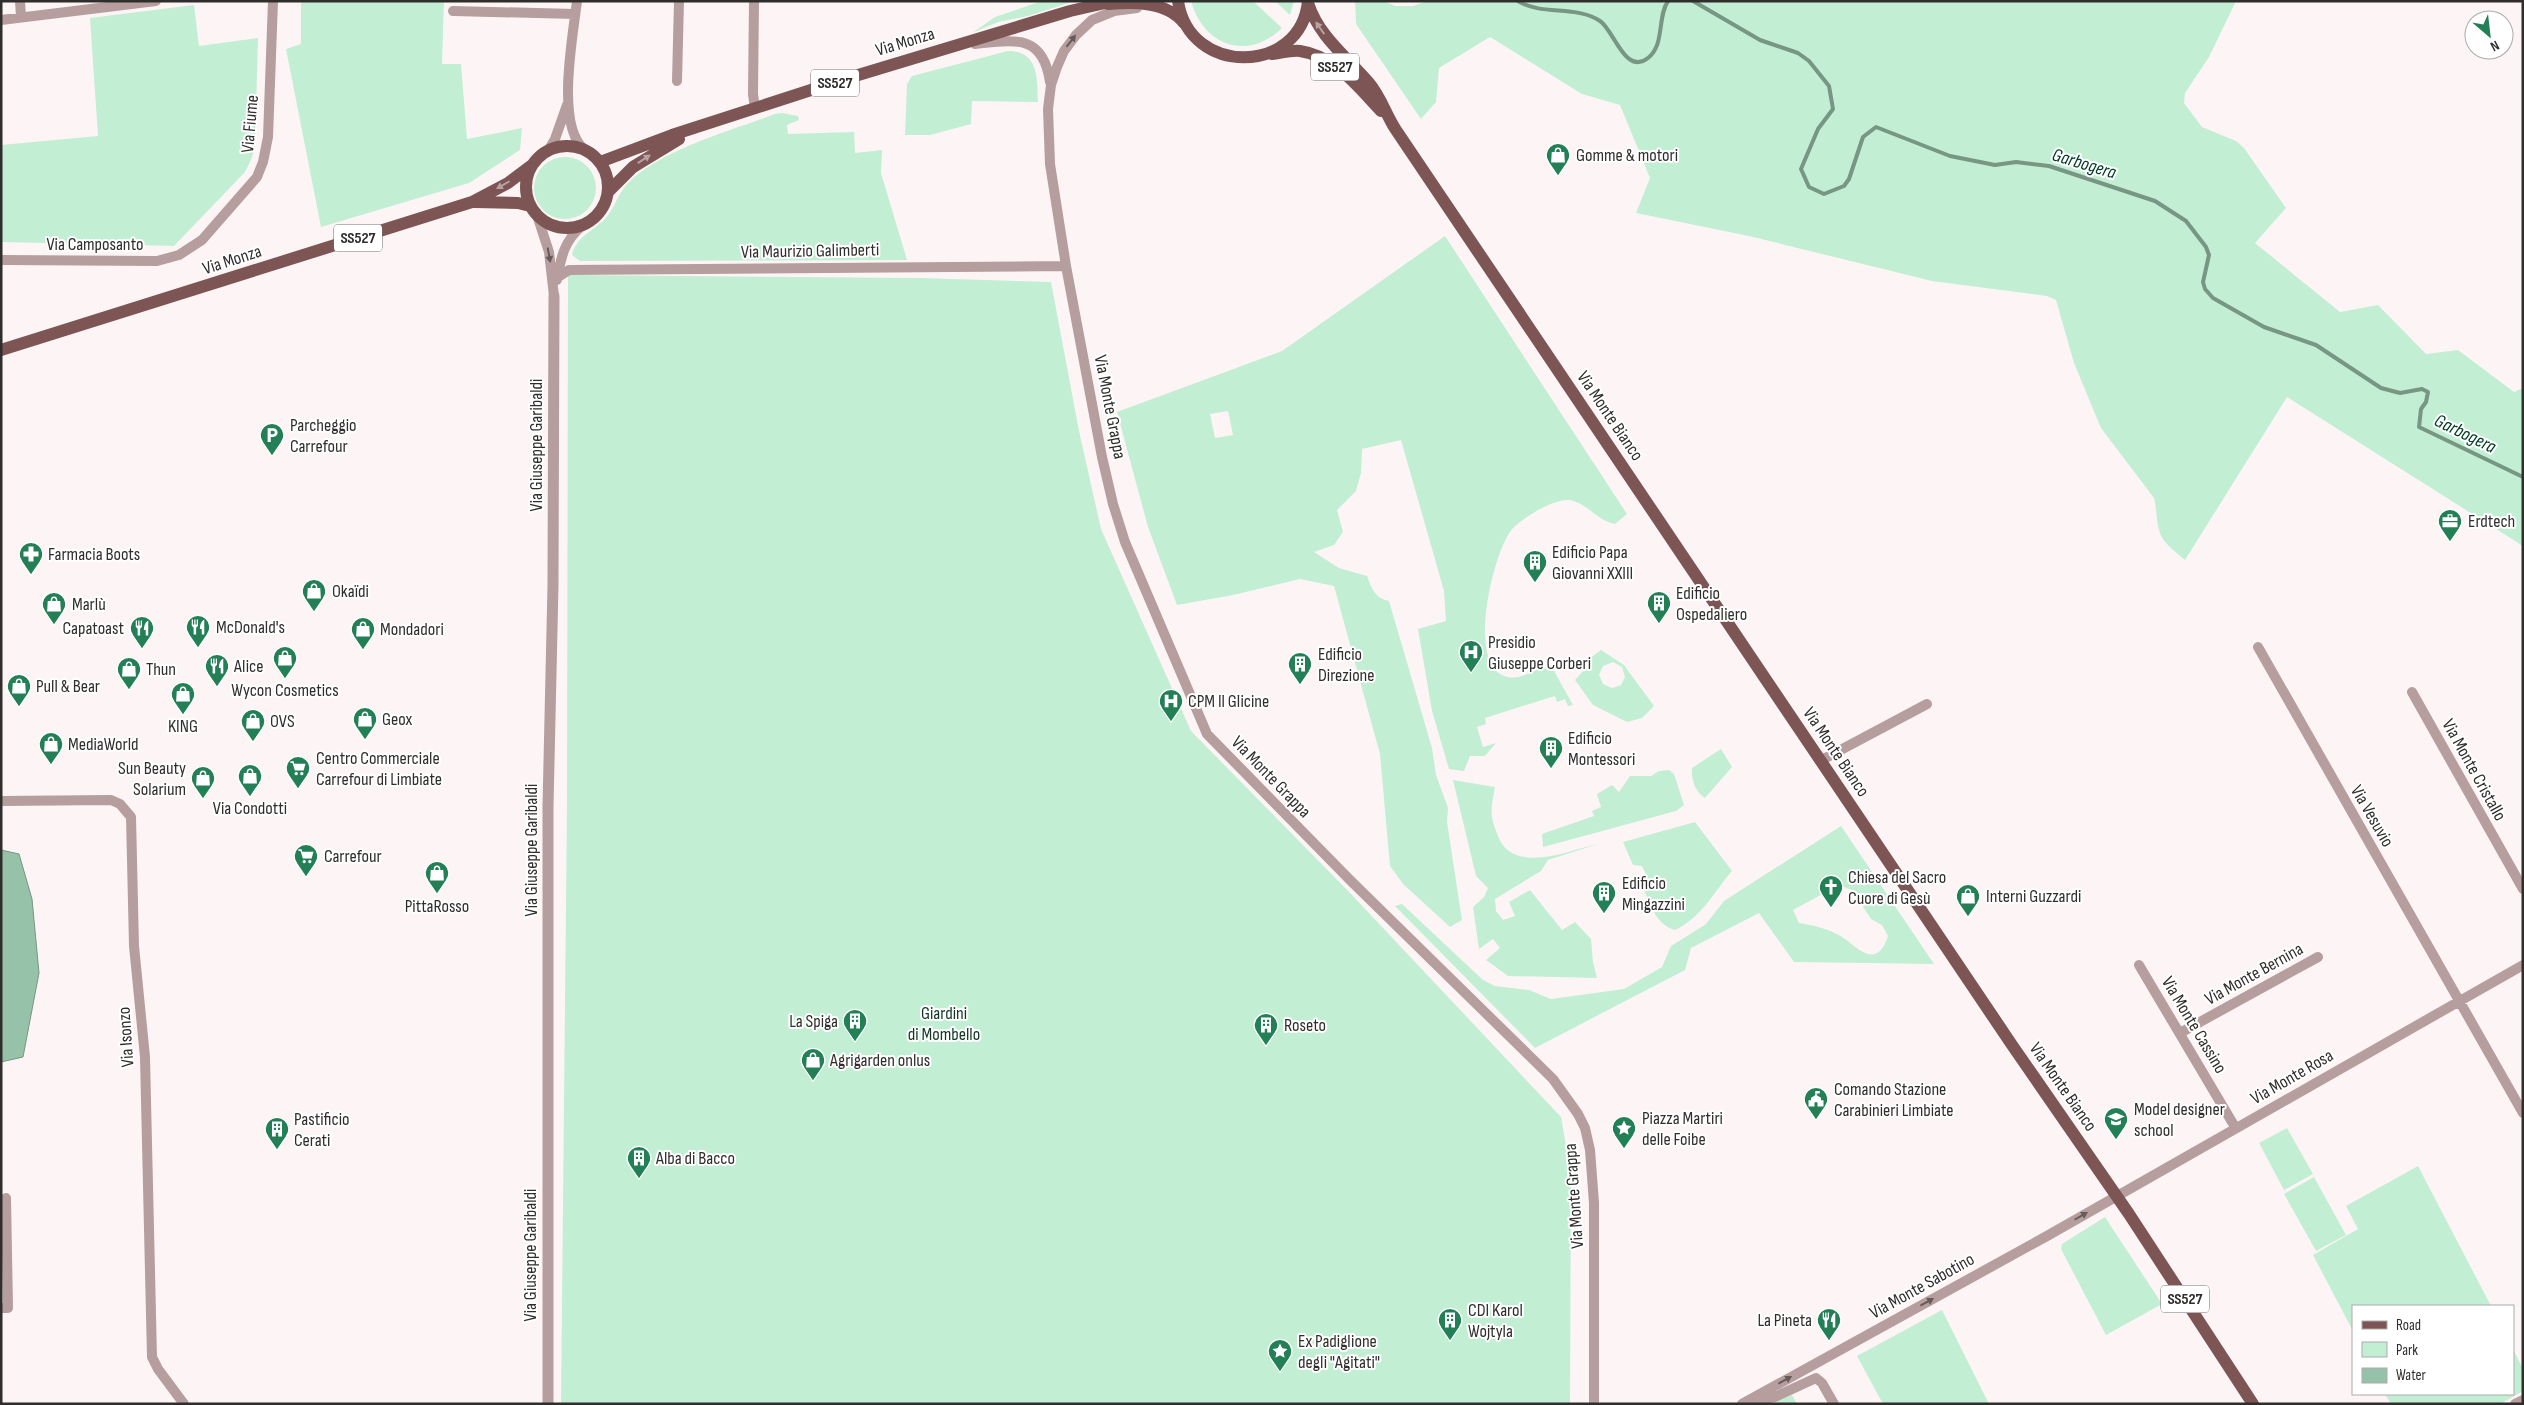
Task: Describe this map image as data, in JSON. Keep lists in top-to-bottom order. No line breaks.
{"streets":{"main road":["Via Monza","SS527","Via Monte Bianco"],"street":["Via Fiume","Via Camposanto","Via Maurizio Galimberti","Via Monte Grappa","Via Giuseppe Garibaldi","Via Monte Cristallo","Via Vesuvio","Via Monte Bernina","Via Monte Cassino","Via Isonzo","Via Monte Rosa","Via Monte Sabotino"]},"crossings":[["Via Monza","SS527"],["Via Monza","Via Monte Grappa"],["Via Monza","Via Giuseppe Garibaldi"],["SS527","Via Monte Bianco"],["Via Fiume","Via Camposanto"],["Via Maurizio Galimberti","Via Monte Grappa"],["Via Maurizio Galimberti","Via Giuseppe Garibaldi"],["Via Monte Bianco","Via Monte Rosa"],["Via Monte Bianco","Via Monte Sabotino"],["Via Vesuvio","Via Monte Rosa"],["Via Monte Bernina","Via Monte Cassino"],["Via Monte Cassino","Via Monte Rosa"],["Via Monte Rosa","Via Monte Sabotino"]],"one_way":["Via Monte Sabotino"],"water":["Garbogera"],"parks":["Giardini di Mombello"],"places":{"shop":["Gomme & motori","Okaïdi","Marlù","Mondadori","Wycon Cosmetics","Thun","Pull & Bear","KING","Geox","OVS","MediaWorld","Via Condotti","Sun Beauty Solarium","PittaRosso","Interni Guzzardi","Agrigarden onlus"],"parking":["Parcheggio Carrefour"],"office":["Erdtech"],"pharmacy":["Farmacia Boots"],"building":["Edificio Papa Giovanni XXIII","Edificio Ospedaliero","Edificio Direzione","Edificio Montessori","Edificio Mingazzini","La Spiga","Roseto","Pastificio Cerati","Alba di Bacco","CDI Karol Wojtyla"],"restaurant":["McDonald's","Capatoast","Alice","La Pineta"],"hospital":["Presidio Giuseppe Corberi","CPM Il Glicine"],"supermarket":["Centro Commerciale Carrefour di Limbiate","Carrefour"],"church":["Chiesa del Sacro Cuore di Gesù"],"public building":["Comando Stazione Carabinieri Limbiate"],"school or university":["Model designer school"],"place":["Piazza Martiri delle Foibe","Ex Padiglione degli \"Agitati\""]},"legend":["Road","Park","Water"],"north":"bottom right"}
